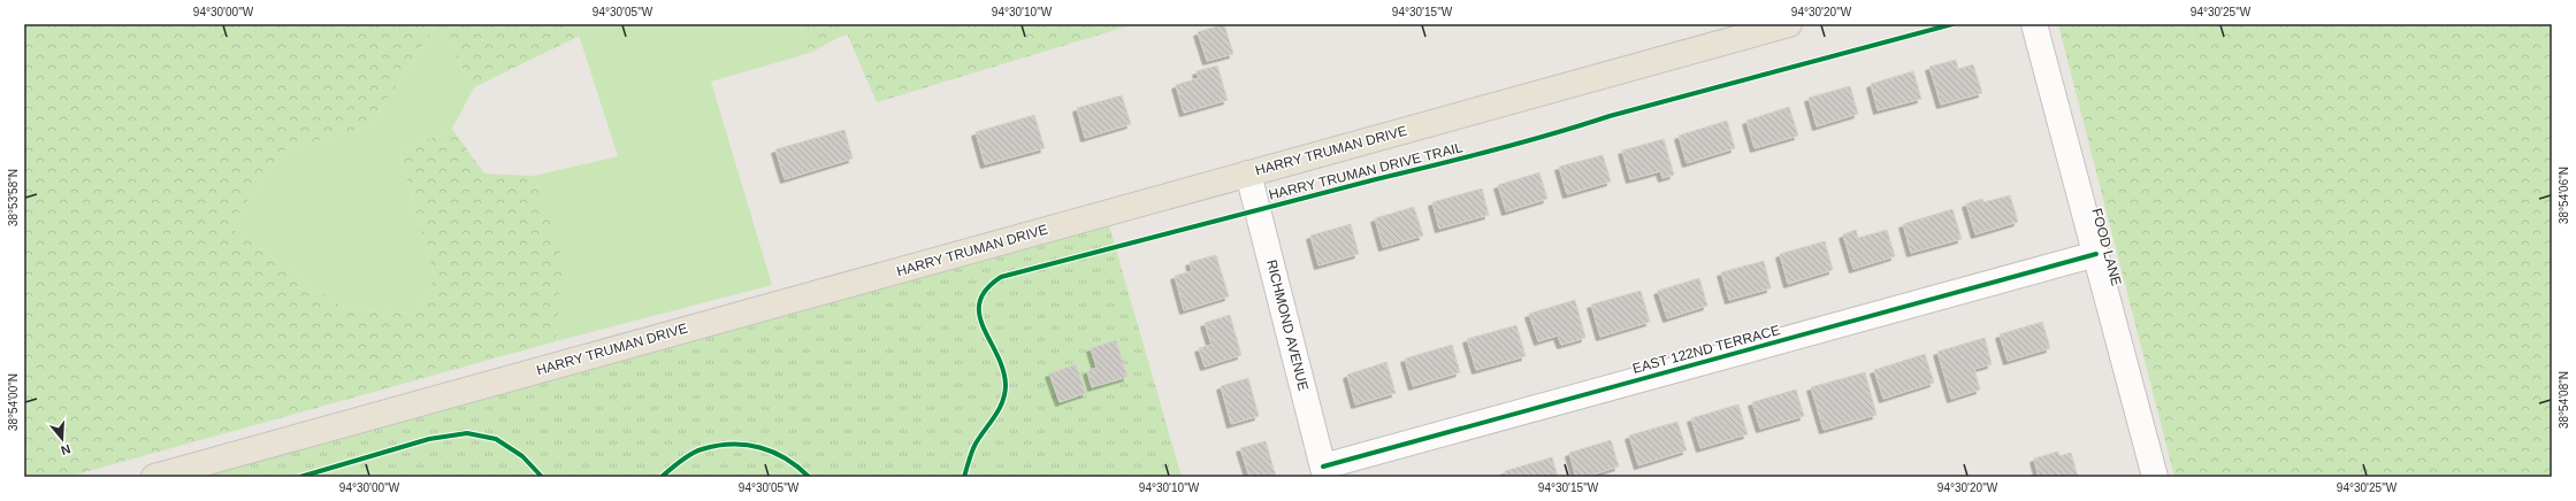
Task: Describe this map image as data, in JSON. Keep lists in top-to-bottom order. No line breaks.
{"streets":{"main road":["HARRY TRUMAN DRIVE"],"street":["FOOD LANE","RICHMOND AVENUE","EAST 122ND TERRACE"],"cycle path":["HARRY TRUMAN DRIVE TRAIL"]},"crossings":[["HARRY TRUMAN DRIVE","RICHMOND AVENUE"],["FOOD LANE","EAST 122ND TERRACE"],["RICHMOND AVENUE","EAST 122ND TERRACE"]],"north":"bottom","coordinates":["94°30'00\"W","94°30'05\"W","94°30'10\"W","94°30'15\"W","94°30'20\"W","94°30'25\"W","38°54'06\"N","38°53'58\"N","38°54'08\"N","38°54'00\"N"]}
